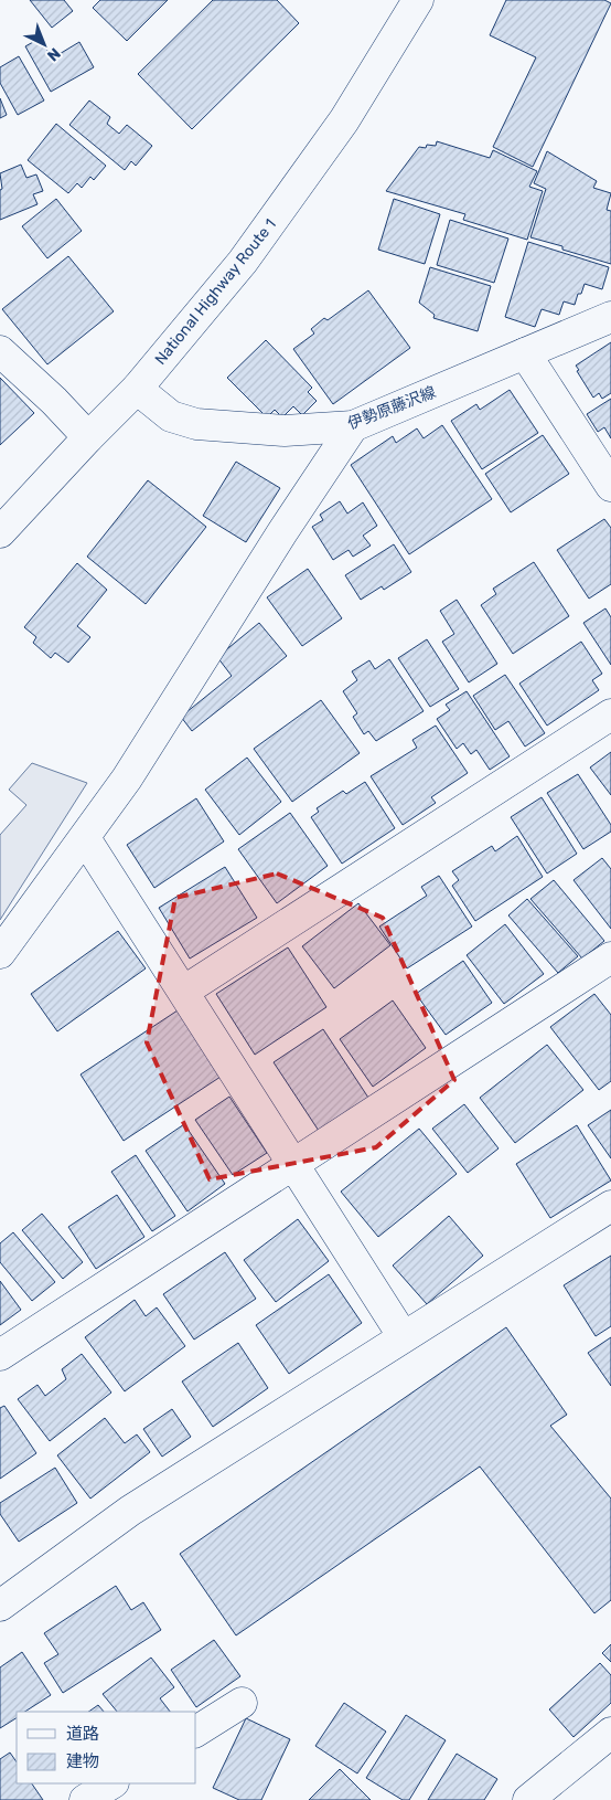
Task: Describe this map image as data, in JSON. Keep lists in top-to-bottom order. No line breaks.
{"streets":{"main road":["National Highway Route 1","伊勢原藤沢線"]},"crossings":[["National Highway Route 1","伊勢原藤沢線"]],"legend":["道路","建物"],"north":"bottom right"}
